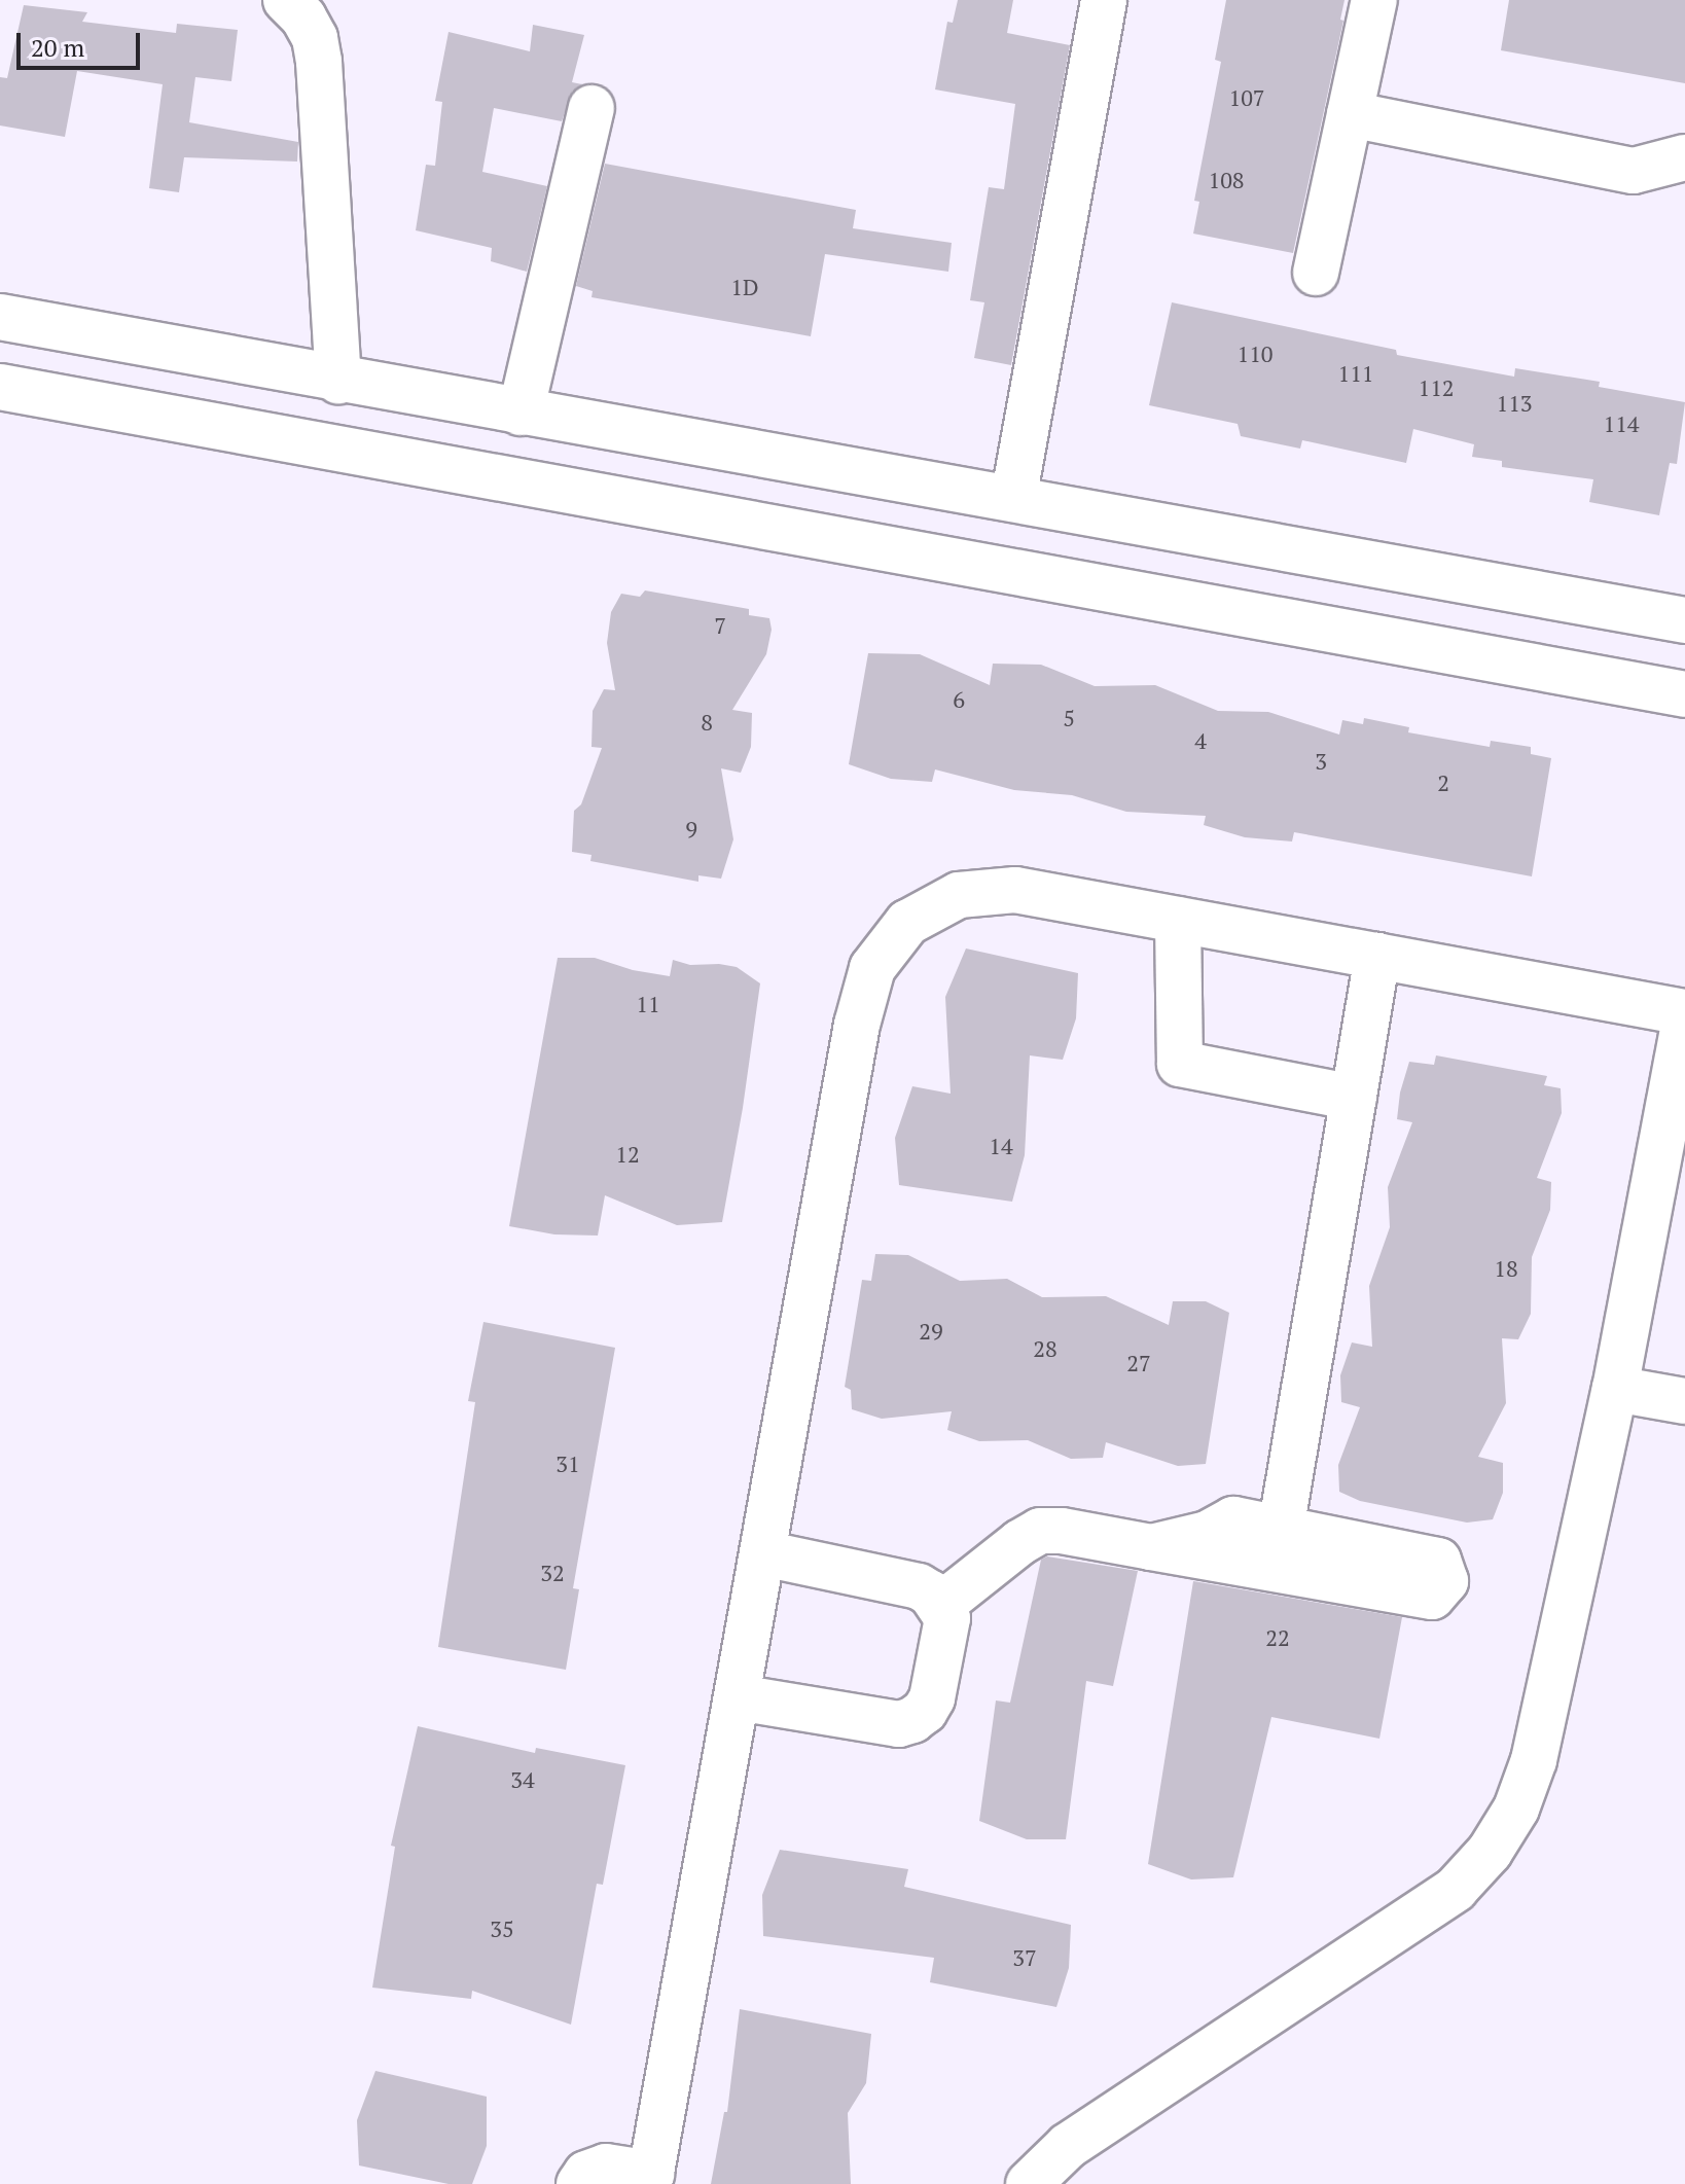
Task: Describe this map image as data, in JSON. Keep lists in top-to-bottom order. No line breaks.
{"house_numbers":["107","108","1D","110","111","112","113","114","7","6","5","8","4","3","2","9","11","14","12","18","29","28","27","31","32","22","34","35","37"],"scale_bar":"20 m"}
